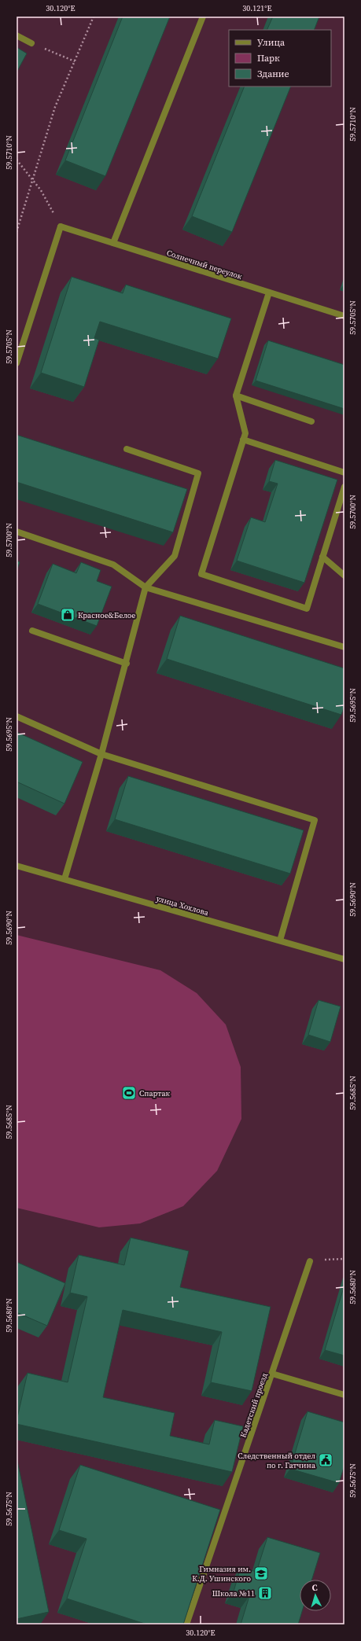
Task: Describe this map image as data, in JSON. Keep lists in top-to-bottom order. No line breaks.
{"streets":{"street":["Солнечный переулок","улица Хохлова","Кадетский проезд"]},"places":{"shop":["Красное&Белое"],"sports":["Спартак"],"public building":["Следственный отдел по г. Гатчина"],"school or university":["Гимназия им. К.Д. Ушинского"],"building":["Школа №11"]},"legend":["Улица","Парк","Здание"],"north":"top","coordinates":["30.120°E","30.121°E","59.5710°N","59.5705°N","59.5700°N","59.5695°N","59.5690°N","59.5685°N","59.5680°N","59.5675°N"]}
